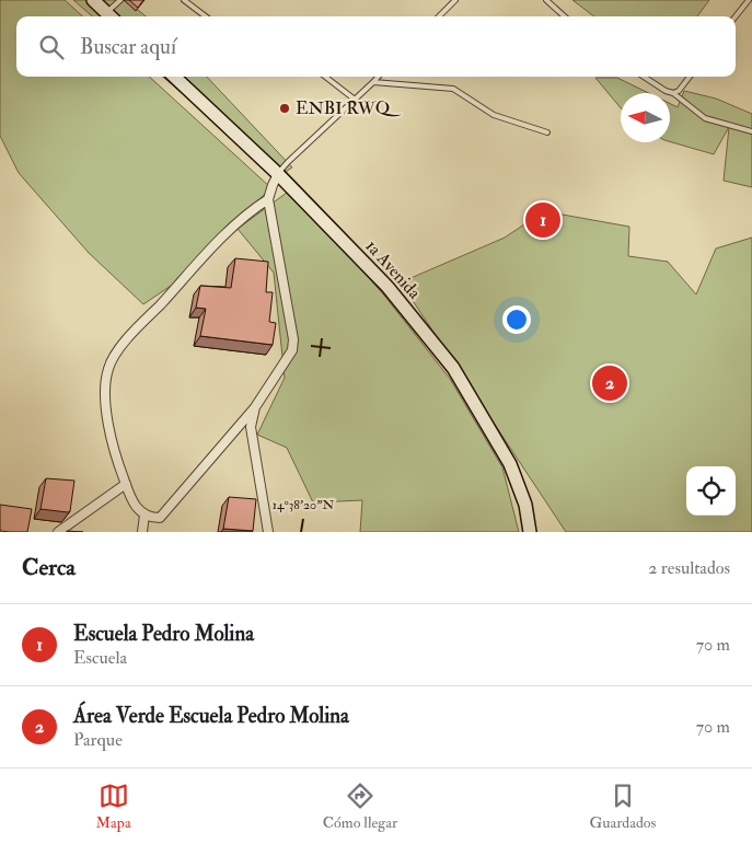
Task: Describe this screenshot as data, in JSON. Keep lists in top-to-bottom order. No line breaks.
{"streets":{"main road":["1a Avenida"]},"places":["ENBI RWQ"],"north":"left","page":{"search":"Buscar aquí","pins":["1","2"],"heading":["Cerca","2 resultados"],"list":[{"mark":"1","name":"Escuela Pedro Molina","note":"Escuela","value":"70 m"},{"mark":"2","name":"Área Verde Escuela Pedro Molina","note":"Parque","value":"70 m"}],"nav":["Mapa","Cómo llegar","Guardados"]},"coordinates":["14°38'20\"N"]}
